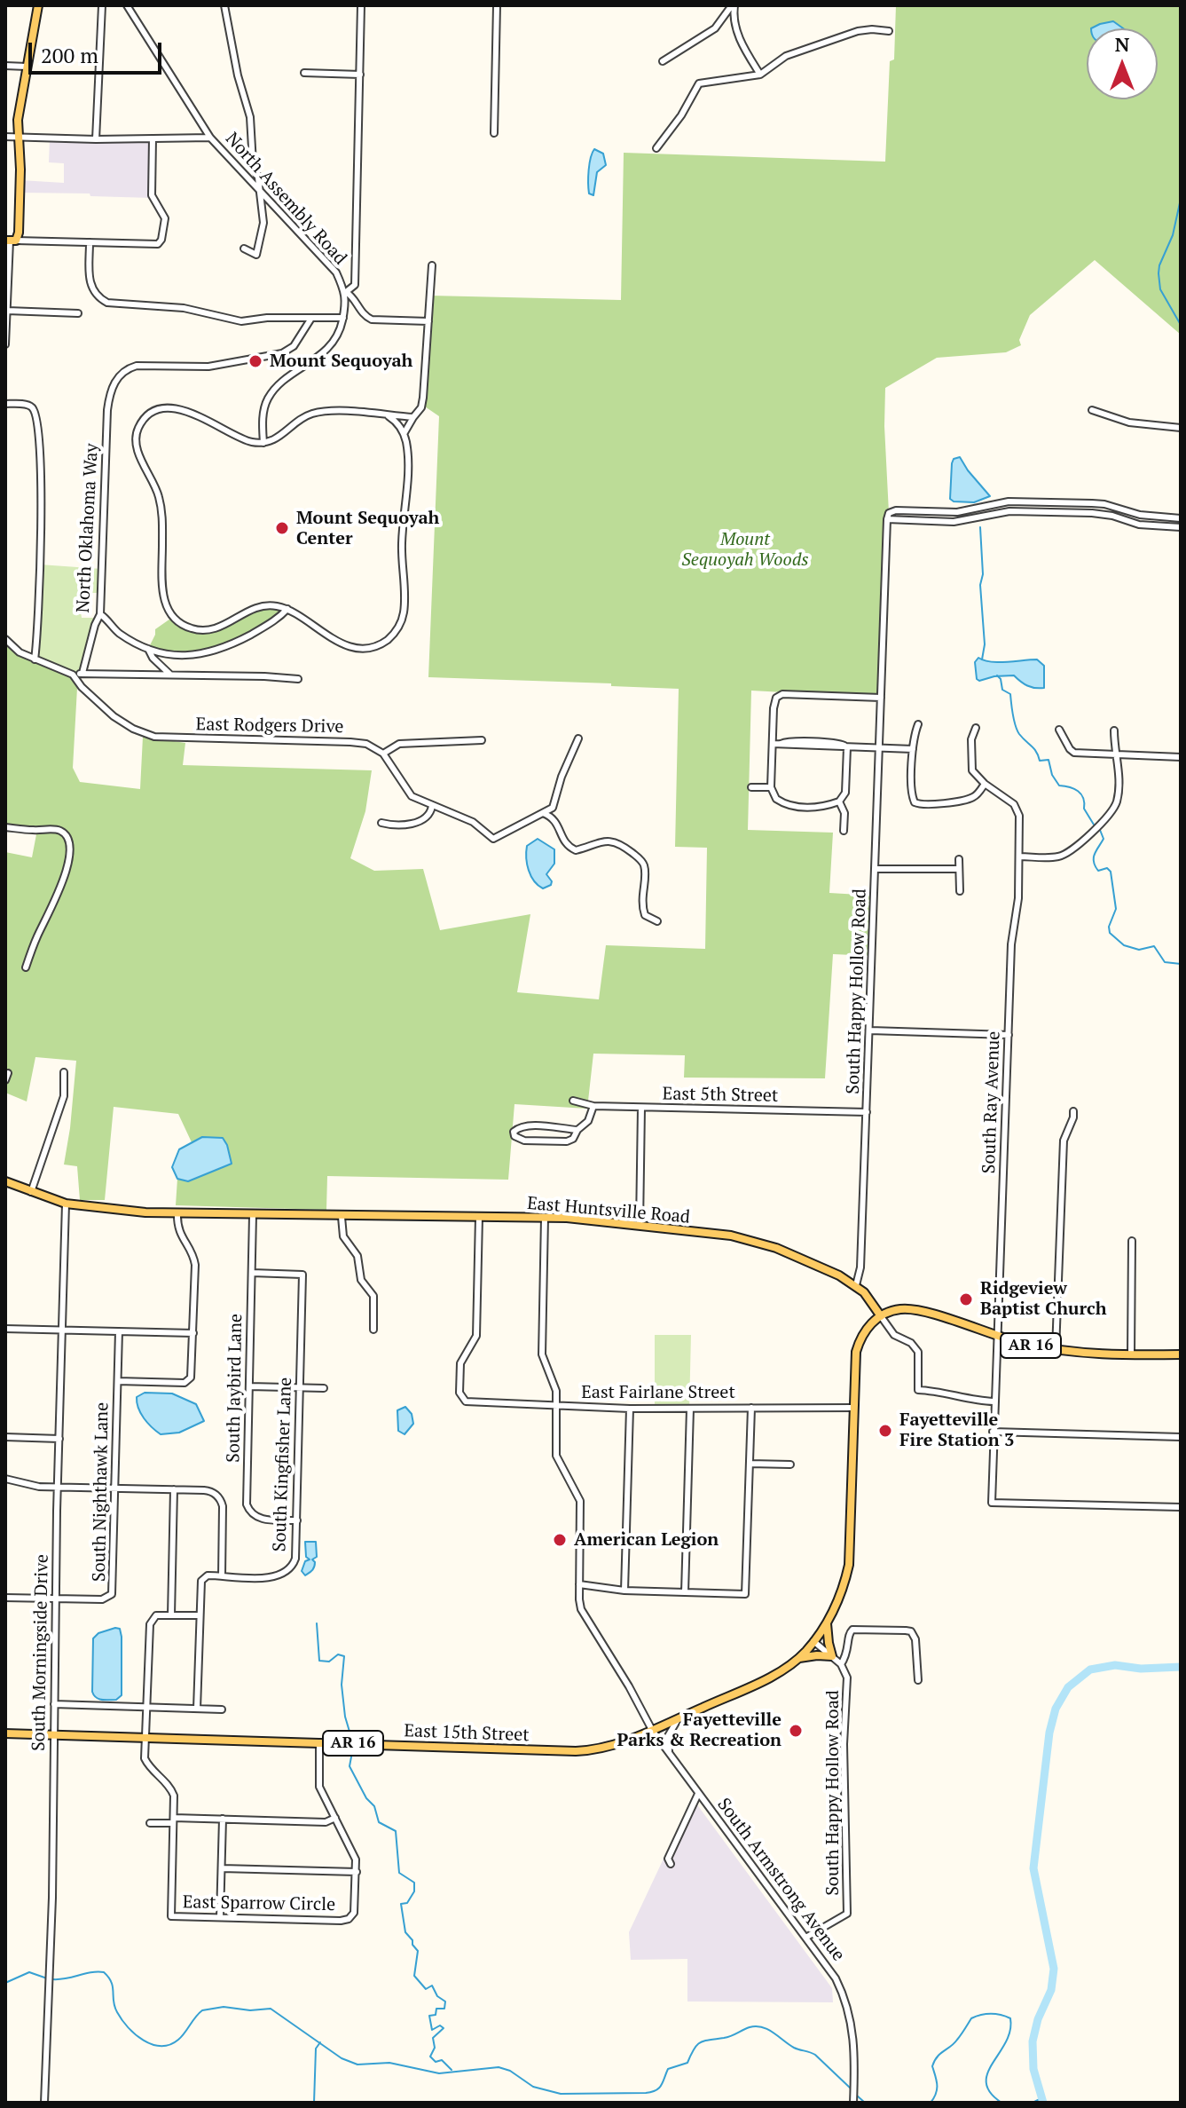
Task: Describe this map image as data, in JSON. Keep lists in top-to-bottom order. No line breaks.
{"streets":{"main road":["East Huntsville Road","AR 16","East 15th Street"],"street":["North Assembly Road","North Oklahoma Way","East Rodgers Drive","South Happy Hollow Road","East 5th Street","South Ray Avenue","South Jaybird Lane","East Fairlane Street","South Kingfisher Lane","South Nighthawk Lane","South Morningside Drive","South Armstrong Avenue","East Sparrow Circle"]},"crossings":[["South Happy Hollow Road","East 5th Street"],["South Happy Hollow Road","East Huntsville Road"],["South Happy Hollow Road","AR 16"],["South Happy Hollow Road","East 15th Street"],["South Happy Hollow Road","South Armstrong Avenue"],["South Ray Avenue","AR 16"],["East Huntsville Road","AR 16"],["East Huntsville Road","South Jaybird Lane"],["East Huntsville Road","East Fairlane Street"],["East Huntsville Road","South Morningside Drive"],["East Huntsville Road","South Armstrong Avenue"],["AR 16","East Fairlane Street"],["AR 16","East 15th Street"],["South Jaybird Lane","South Kingfisher Lane"],["East Fairlane Street","South Armstrong Avenue"],["South Nighthawk Lane","South Morningside Drive"],["South Morningside Drive","East 15th Street"],["East 15th Street","South Armstrong Avenue"],["East 15th Street","East Sparrow Circle"]],"parks":["Mount Sequoyah Woods"],"places":["Mount Sequoyah","Mount Sequoyah Center","Ridgeview Baptist Church","Fayetteville Fire Station 3","American Legion","Fayetteville Parks & Recreation"],"scale_bar":"200 m","north":"top"}
